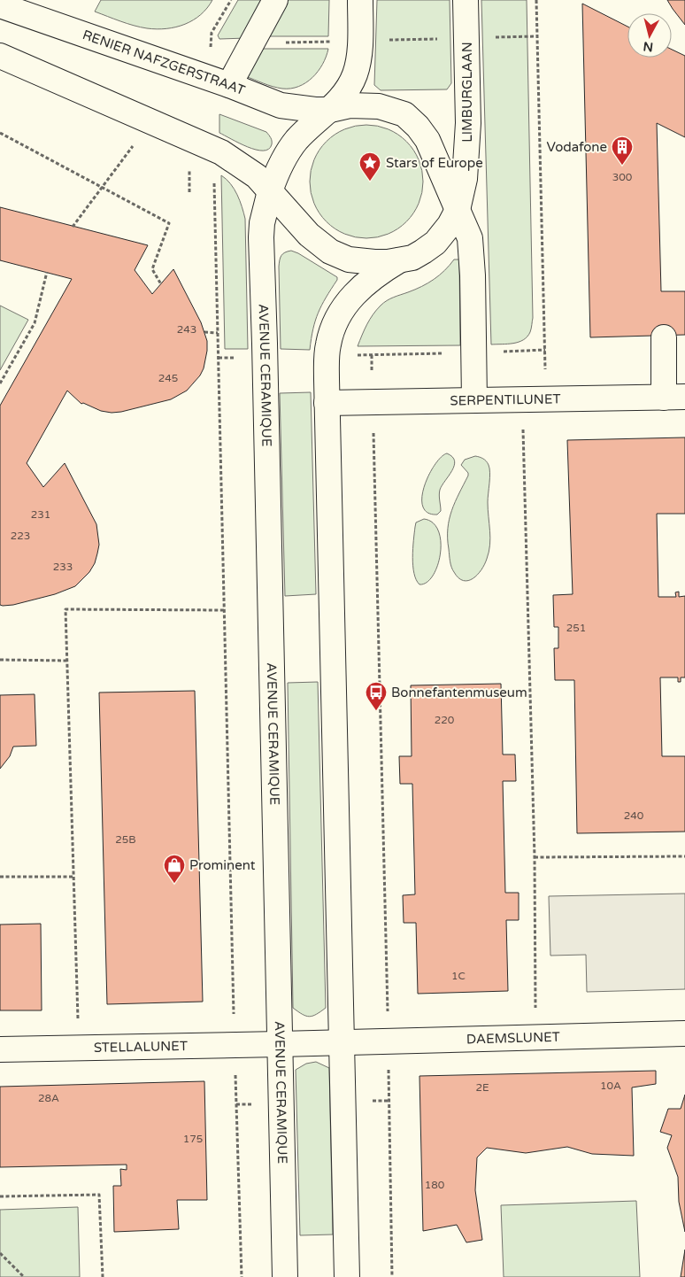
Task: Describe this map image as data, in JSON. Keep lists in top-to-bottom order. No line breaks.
{"streets":{"street":["RENIER NAFZGERSTRAAT","LIMBURGLAAN","AVENUE CERAMIQUE","SERPENTILUNET","DAEMSLUNET","STELLALUNET"]},"crossings":[["RENIER NAFZGERSTRAAT","LIMBURGLAAN"],["RENIER NAFZGERSTRAAT","AVENUE CERAMIQUE"],["RENIER NAFZGERSTRAAT","SERPENTILUNET"],["AVENUE CERAMIQUE","DAEMSLUNET"],["AVENUE CERAMIQUE","STELLALUNET"],["DAEMSLUNET","STELLALUNET"]],"places":{"building":["Vodafone"],"place":["Stars of Europe"],"bus stop":["Bonnefantenmuseum"],"shop":["Prominent"]},"house_numbers":["300","243","245","231","223","233","251","220","240","25B","1C","10A","2E","28A","175","180"],"north":"bottom"}
